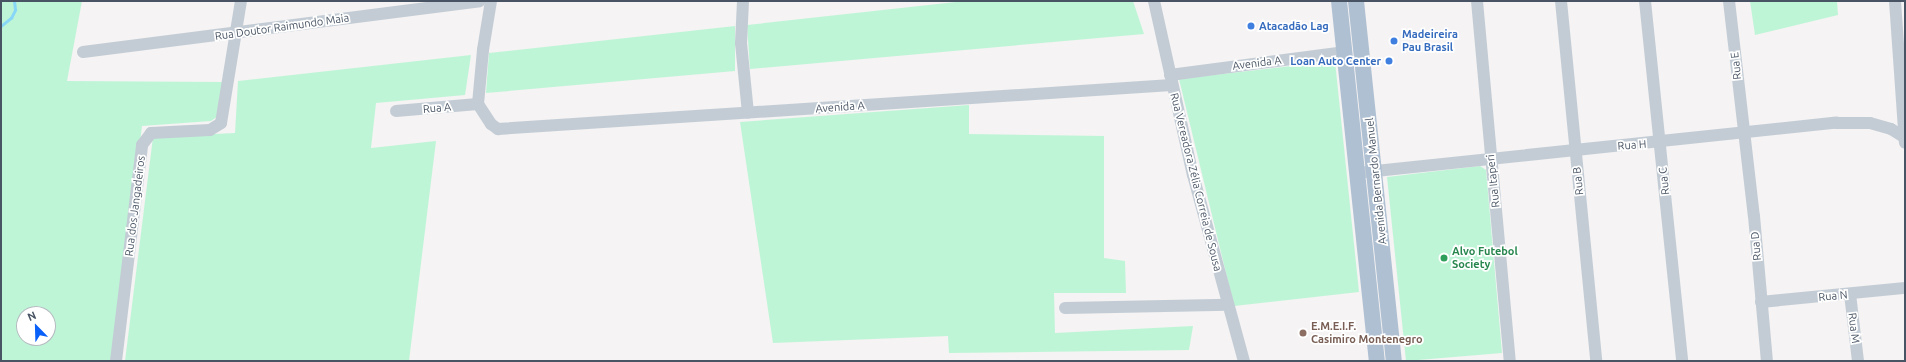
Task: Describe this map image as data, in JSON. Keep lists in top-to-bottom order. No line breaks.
{"streets":{"main road":["Avenida Bernardo Manuel"],"street":["Rua Doutor Raimundo Maia","Avenida A","Rua E","Rua A","Rua H","Rua Itaperi","Rua B","Rua C","Rua Vereadora Zélia Correia de Sousa","Rua dos Jangadeiros","Rua D","Rua N","Rua M"]},"crossings":[["Rua Doutor Raimundo Maia","Rua dos Jangadeiros"],["Avenida A","Rua A"],["Avenida A","Avenida Bernardo Manuel"],["Avenida A","Rua Vereadora Zélia Correia de Sousa"],["Rua E","Rua H"],["Rua E","Rua D"],["Rua H","Avenida Bernardo Manuel"],["Rua H","Rua Itaperi"],["Rua H","Rua B"],["Rua H","Rua C"],["Rua H","Rua D"],["Rua D","Rua N"],["Rua N","Rua M"]],"places":["Atacadão Lag","Madeireira Pau Brasil","Loan Auto Center","Alvo Futebol Society","E.M.E.I.F. Casimiro Montenegro"],"north":"top left"}
